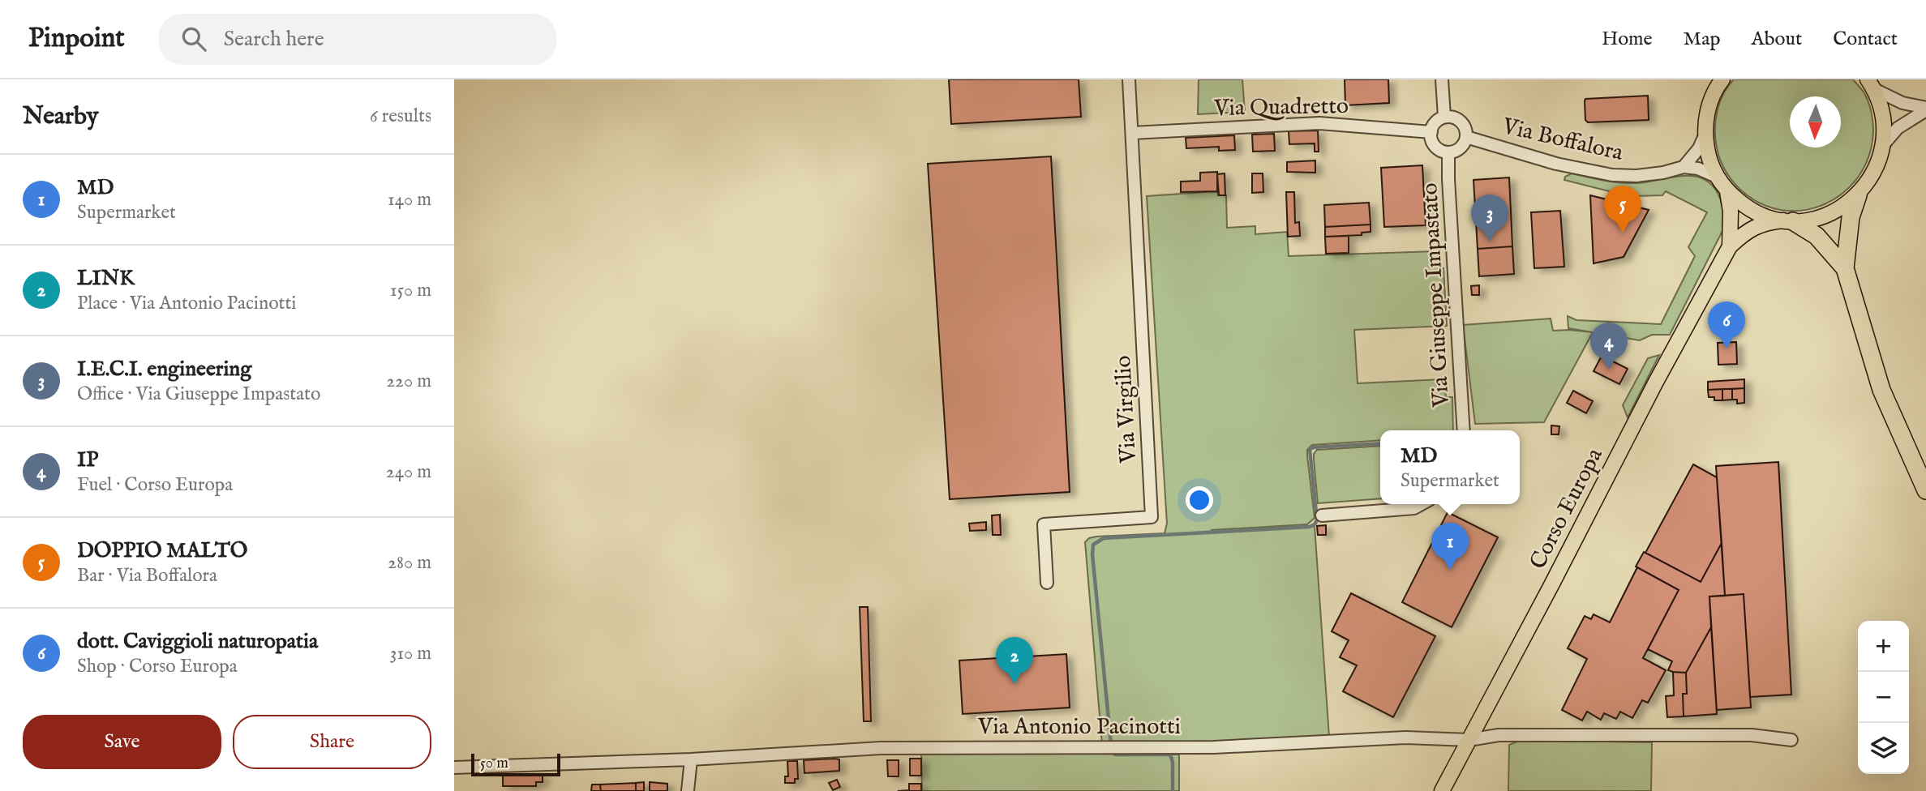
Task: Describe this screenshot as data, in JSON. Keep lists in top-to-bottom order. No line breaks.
{"streets":{"main road":["Corso Europa"],"street":["Via Quadretto","Via Boffalora","Via Giuseppe Impastato","Via Virgilio","Via Antonio Pacinotti"]},"crossings":[["Via Quadretto","Via Boffalora"],["Via Quadretto","Via Giuseppe Impastato"],["Via Quadretto","Via Virgilio"],["Via Boffalora","Via Giuseppe Impastato"],["Via Boffalora","Corso Europa"],["Corso Europa","Via Antonio Pacinotti"]],"scale_bar":"50 m","north":"bottom","page":{"header":"Pinpoint","search":"Search here","nav":["Home","Map","About","Contact"],"heading":["Nearby","6 results"],"list":[{"mark":"1","name":"MD","note":"Supermarket","value":"140 m"},{"mark":"2","name":"LINK","note":"Place · Via Antonio Pacinotti","value":"150 m"},{"mark":"3","name":"I.E.C.I. engineering","note":"Office · Via Giuseppe Impastato","value":"220 m"},{"mark":"4","name":"IP","note":"Fuel · Corso Europa","value":"240 m"},{"mark":"5","name":"DOPPIO MALTO","note":"Bar · Via Boffalora","value":"280 m"},{"mark":"6","name":"dott. Caviggioli naturopatia","note":"Shop · Corso Europa","value":"310 m"}],"pins":["5","3","6","4","1","2"],"popup":["MD","Supermarket"],"map_buttons":["+","−"],"buttons":["Save","Share"],"scale":"50 m"}}
